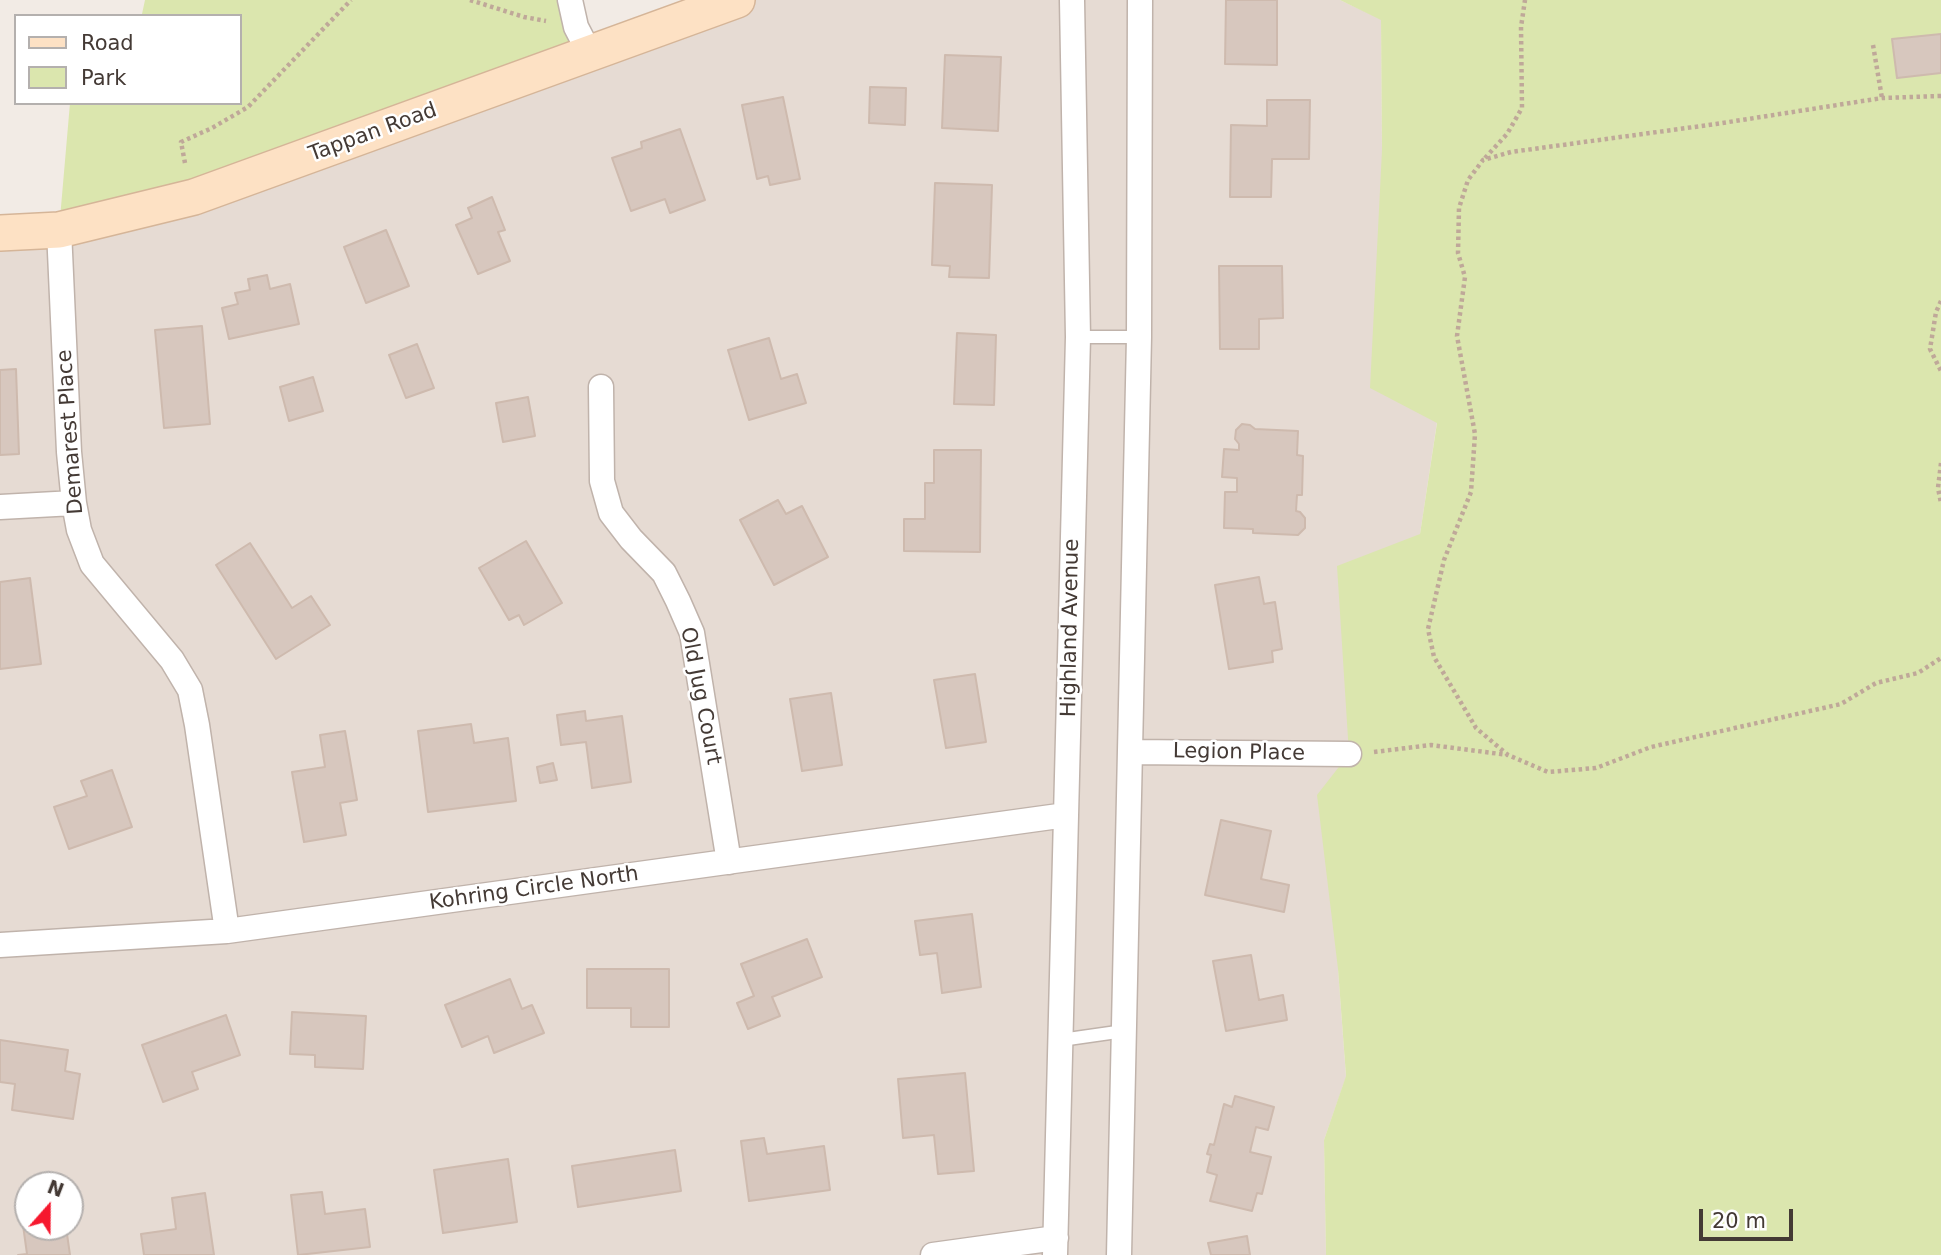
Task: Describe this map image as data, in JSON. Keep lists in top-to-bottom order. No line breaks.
{"streets":{"street":["Tappan Road","Demarest Place","Highland Avenue","Old Jug Court","Legion Place","Kohring Circle North"]},"crossings":[["Tappan Road","Demarest Place"],["Demarest Place","Kohring Circle North"],["Highland Avenue","Kohring Circle North"],["Old Jug Court","Kohring Circle North"]],"legend":["Road","Park"],"scale_bar":"20 m","north":"top"}
